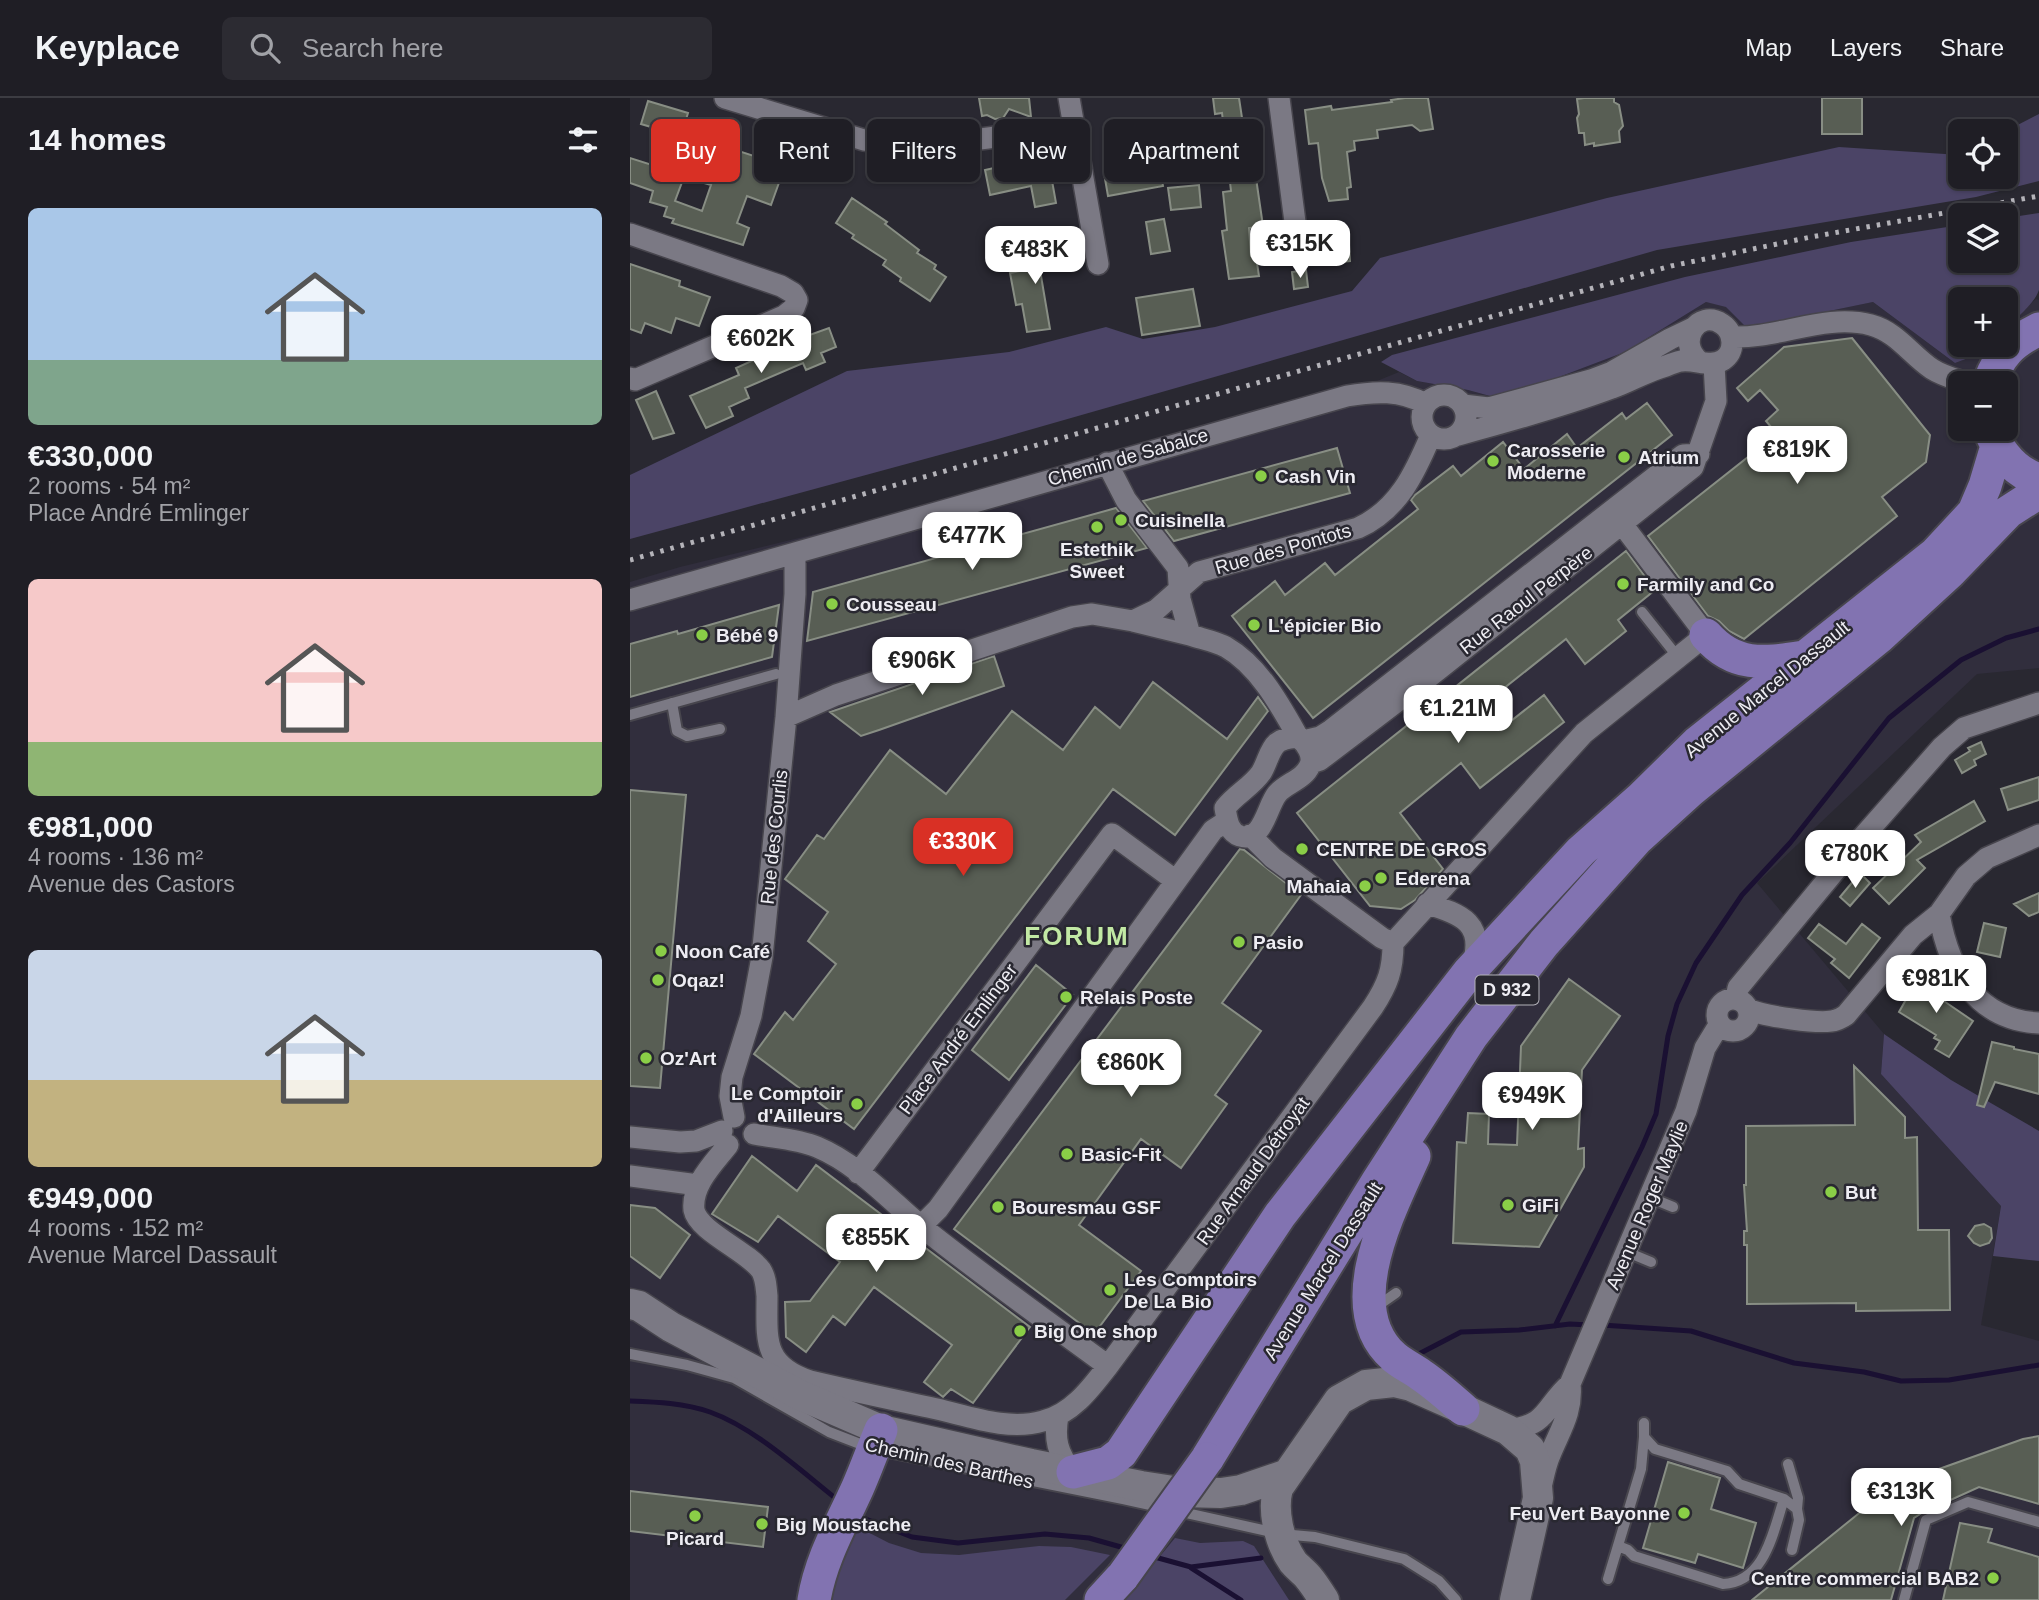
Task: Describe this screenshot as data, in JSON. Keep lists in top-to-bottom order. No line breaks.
{"streets":{"main road":["Avenue Marcel Dassault","D 932"],"street":["Chemin de Sabalce","Rue des Pontots","Rue Raoul Perpère","Rue des Courlis","Place André Emlinger","Rue Arnaud Détroyat","Avenue Roger Maylie","Chemin des Barthes"]},"crossings":[["Chemin de Sabalce","Rue des Pontots"],["Chemin de Sabalce","Rue des Courlis"]],"districts":["FORUM"],"places":["Atrium","Carosserie Moderne","Cash Vin","Cuisinella","Estethik Sweet","Farmily and Co","Cousseau","L'épicier Bio","Bébé 9","CENTRE DE GROS","Ederena","Mahaia","Pasio","Noon Café","Oqaz!","Relais Poste","Oz'Art","Le Comptoir d'Ailleurs","Basic-Fit","But","GiFi","Bouresmau GSF","Les Comptoirs De La Bio","Big One shop","Feu Vert Bayonne","Picard","Big Moustache","Centre commercial BAB2"],"page":{"header":"Keyplace","search":"Search here","nav":["Map","Layers","Share"],"heading":"14 homes","map_buttons":["+","−"],"chip":["Buy","Rent","Filters","New","Apartment"],"list":[{"name":"€330,000","note":"2 rooms · 54 m² · Place André Emlinger"},{"name":"€981,000","note":"4 rooms · 136 m² · Avenue des Castors"},{"name":"€949,000","note":"4 rooms · 152 m² · Avenue Marcel Dassault"}],"price":["€315K","€483K","€602K","€819K","€477K","€906K","€1.21M","€330K","€780K","€981K","€860K","€949K","€855K","€313K"]}}
